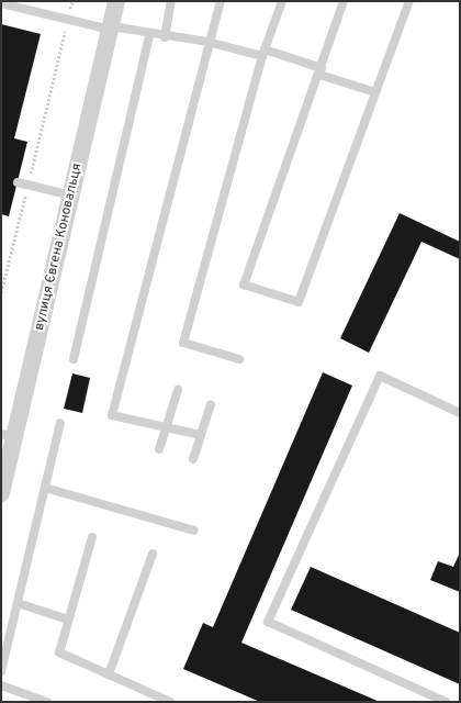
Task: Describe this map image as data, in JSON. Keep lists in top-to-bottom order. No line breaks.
{"streets":{"street":["вулиця Євгена Коновальця"]}}
